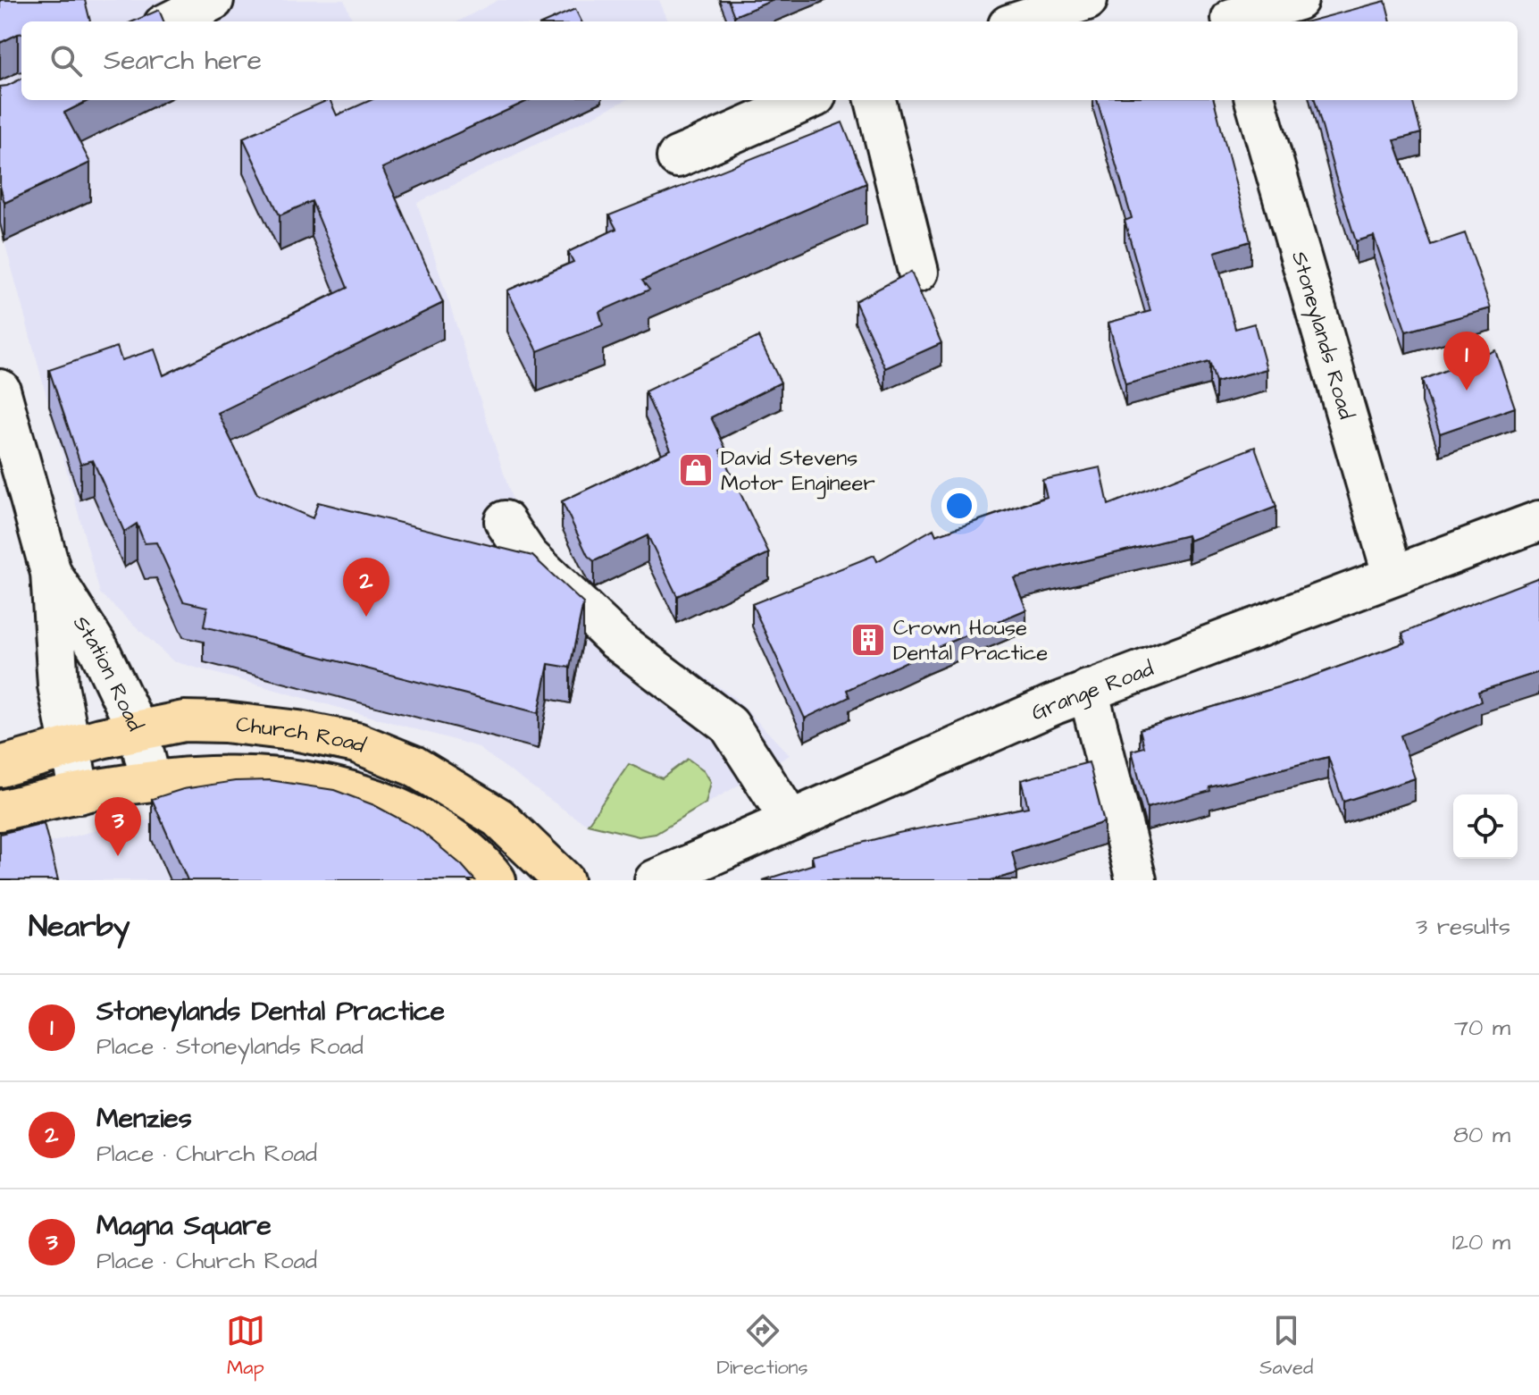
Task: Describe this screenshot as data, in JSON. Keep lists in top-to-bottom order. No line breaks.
{"streets":{"main road":["Church Road"],"street":["Stoneylands Road","Station Road","Grange Road"]},"crossings":[["Stoneylands Road","Grange Road"],["Station Road","Church Road"]],"places":{"shop":["David Stevens Motor Engineer"],"building":["Crown House Dental Practice"]},"page":{"search":"Search here","pins":["1","2","3"],"heading":["Nearby","3 results"],"list":[{"mark":"1","name":"Stoneylands Dental Practice","note":"Place · Stoneylands Road","value":"70 m"},{"mark":"2","name":"Menzies","note":"Place · Church Road","value":"80 m"},{"mark":"3","name":"Magna Square","note":"Place · Church Road","value":"120 m"}],"nav":["Map","Directions","Saved"]}}
